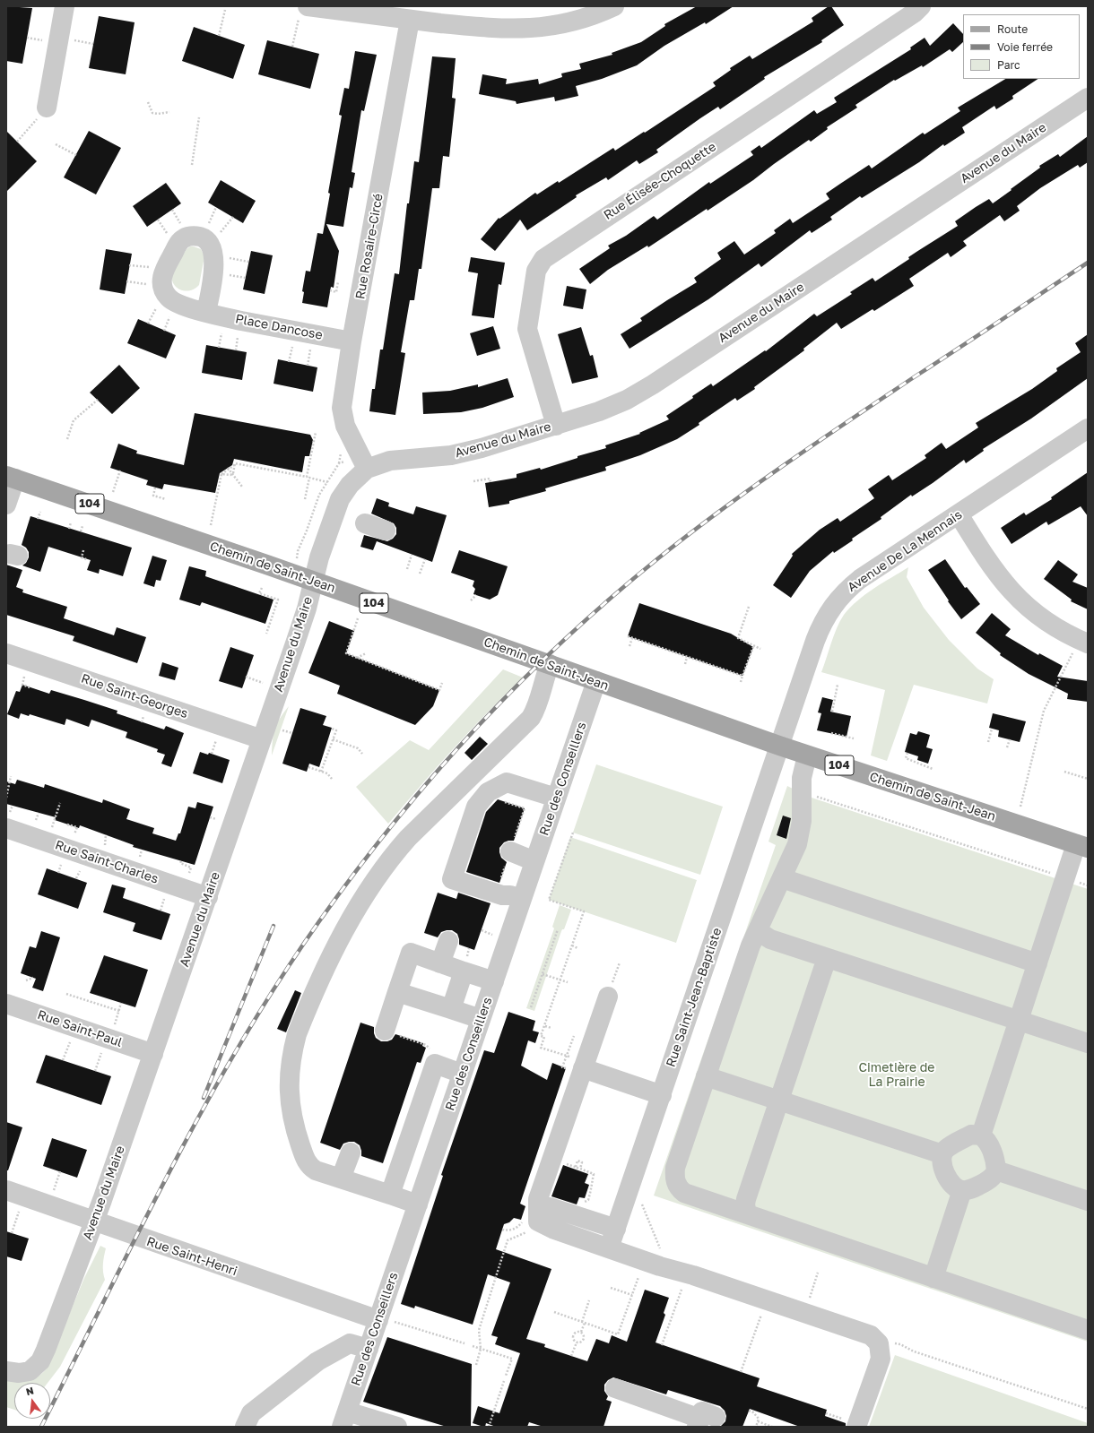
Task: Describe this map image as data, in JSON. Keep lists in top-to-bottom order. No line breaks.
{"streets":{"main road":["104","Chemin de Saint-Jean"],"street":["Avenue du Maire","Rue Élisée-Choquette","Rue Rosaire-Circé","Place Dancose","Avenue De La Mennais","Rue Saint-Georges","Rue des Conseillers","Rue Saint-Charles","Rue Saint-Jean-Baptiste","Rue Saint-Paul","Rue Saint-Henri"]},"crossings":[["Avenue du Maire","Rue Élisée-Choquette"],["Avenue du Maire","Rue Rosaire-Circé"],["Avenue du Maire","Chemin de Saint-Jean"],["Avenue du Maire","Rue Saint-Georges"],["Avenue du Maire","Rue Saint-Charles"],["Avenue du Maire","Rue Saint-Paul"],["Avenue du Maire","Rue Saint-Henri"],["Rue Rosaire-Circé","Place Dancose"],["Avenue De La Mennais","Chemin de Saint-Jean"],["Avenue De La Mennais","Rue Saint-Jean-Baptiste"],["Chemin de Saint-Jean","Rue des Conseillers"],["Chemin de Saint-Jean","Rue Saint-Jean-Baptiste"],["Rue des Conseillers","Rue Saint-Henri"]],"parks":["Cimetière de La Prairie"],"legend":["Route","Voie ferrée","Parc"],"north":"top"}
